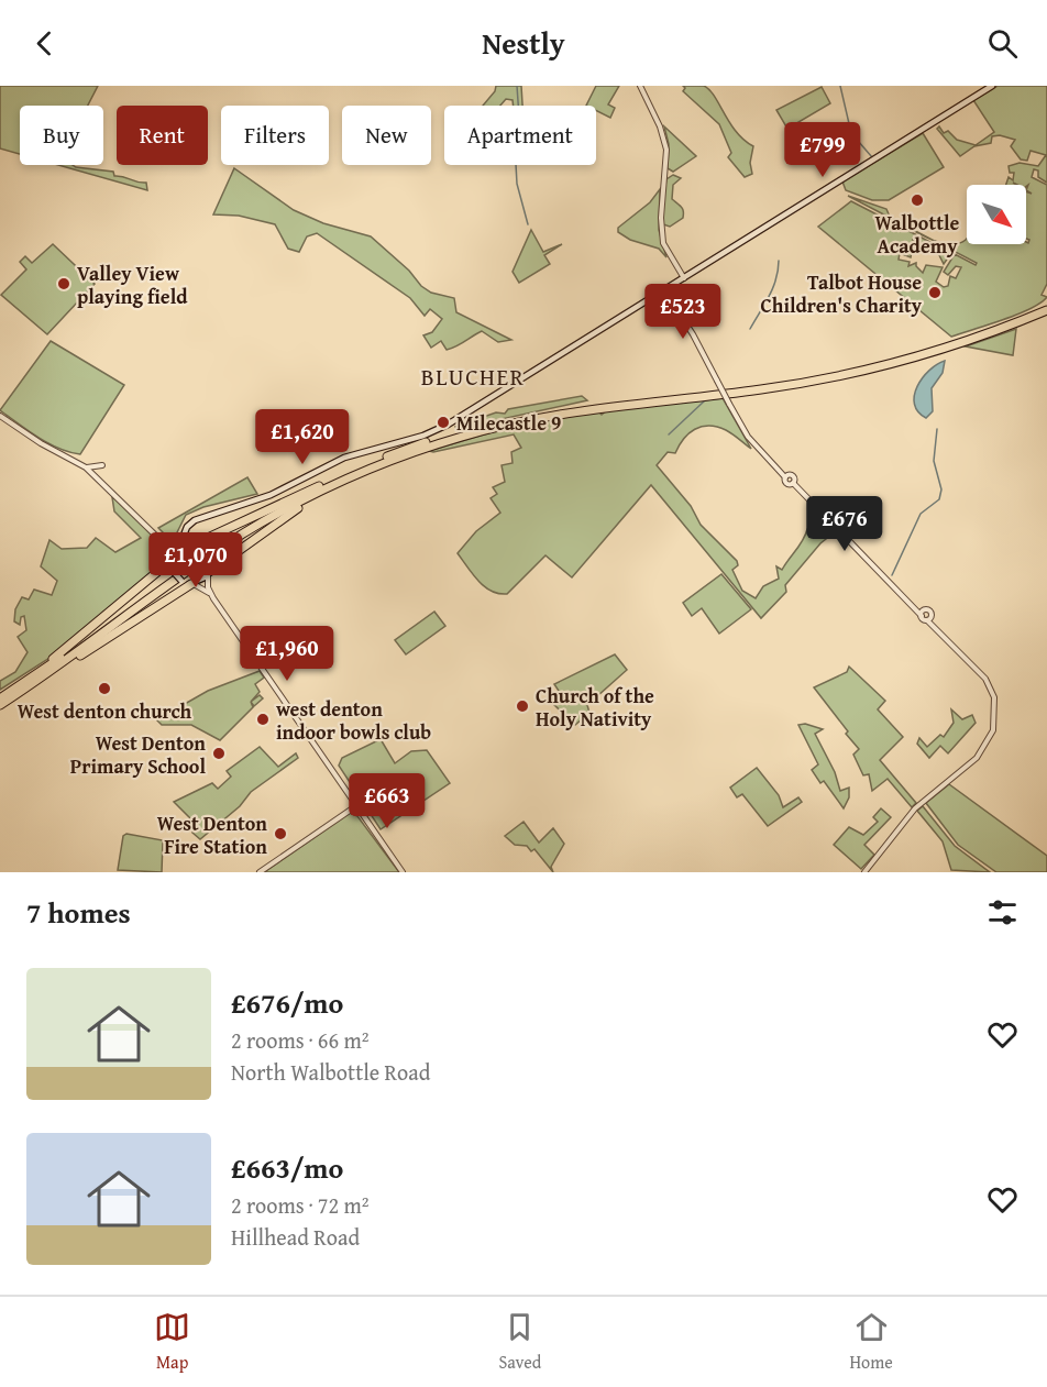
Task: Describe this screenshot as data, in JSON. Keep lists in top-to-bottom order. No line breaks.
{"districts":["BLUCHER"],"places":["Walbottle Academy","Valley View playing field","Talbot House Children's Charity","Milecastle 9","West denton church","Church of the Holy Nativity","west denton indoor bowls club","West Denton Primary School","West Denton Fire Station"],"north":"bottom right","page":{"header":"Nestly","chip":["Buy","Rent","Filters","New","Apartment"],"price":["£799","£523","£1,620","£676","£1,070","£1,960","£663"],"heading":"7 homes","list":[{"name":"£676/mo","note":"2 rooms · 66 m² · North Walbottle Road"},{"name":"£663/mo","note":"2 rooms · 72 m² · Hillhead Road"}],"tabs":["Map","Saved","Home"]}}
